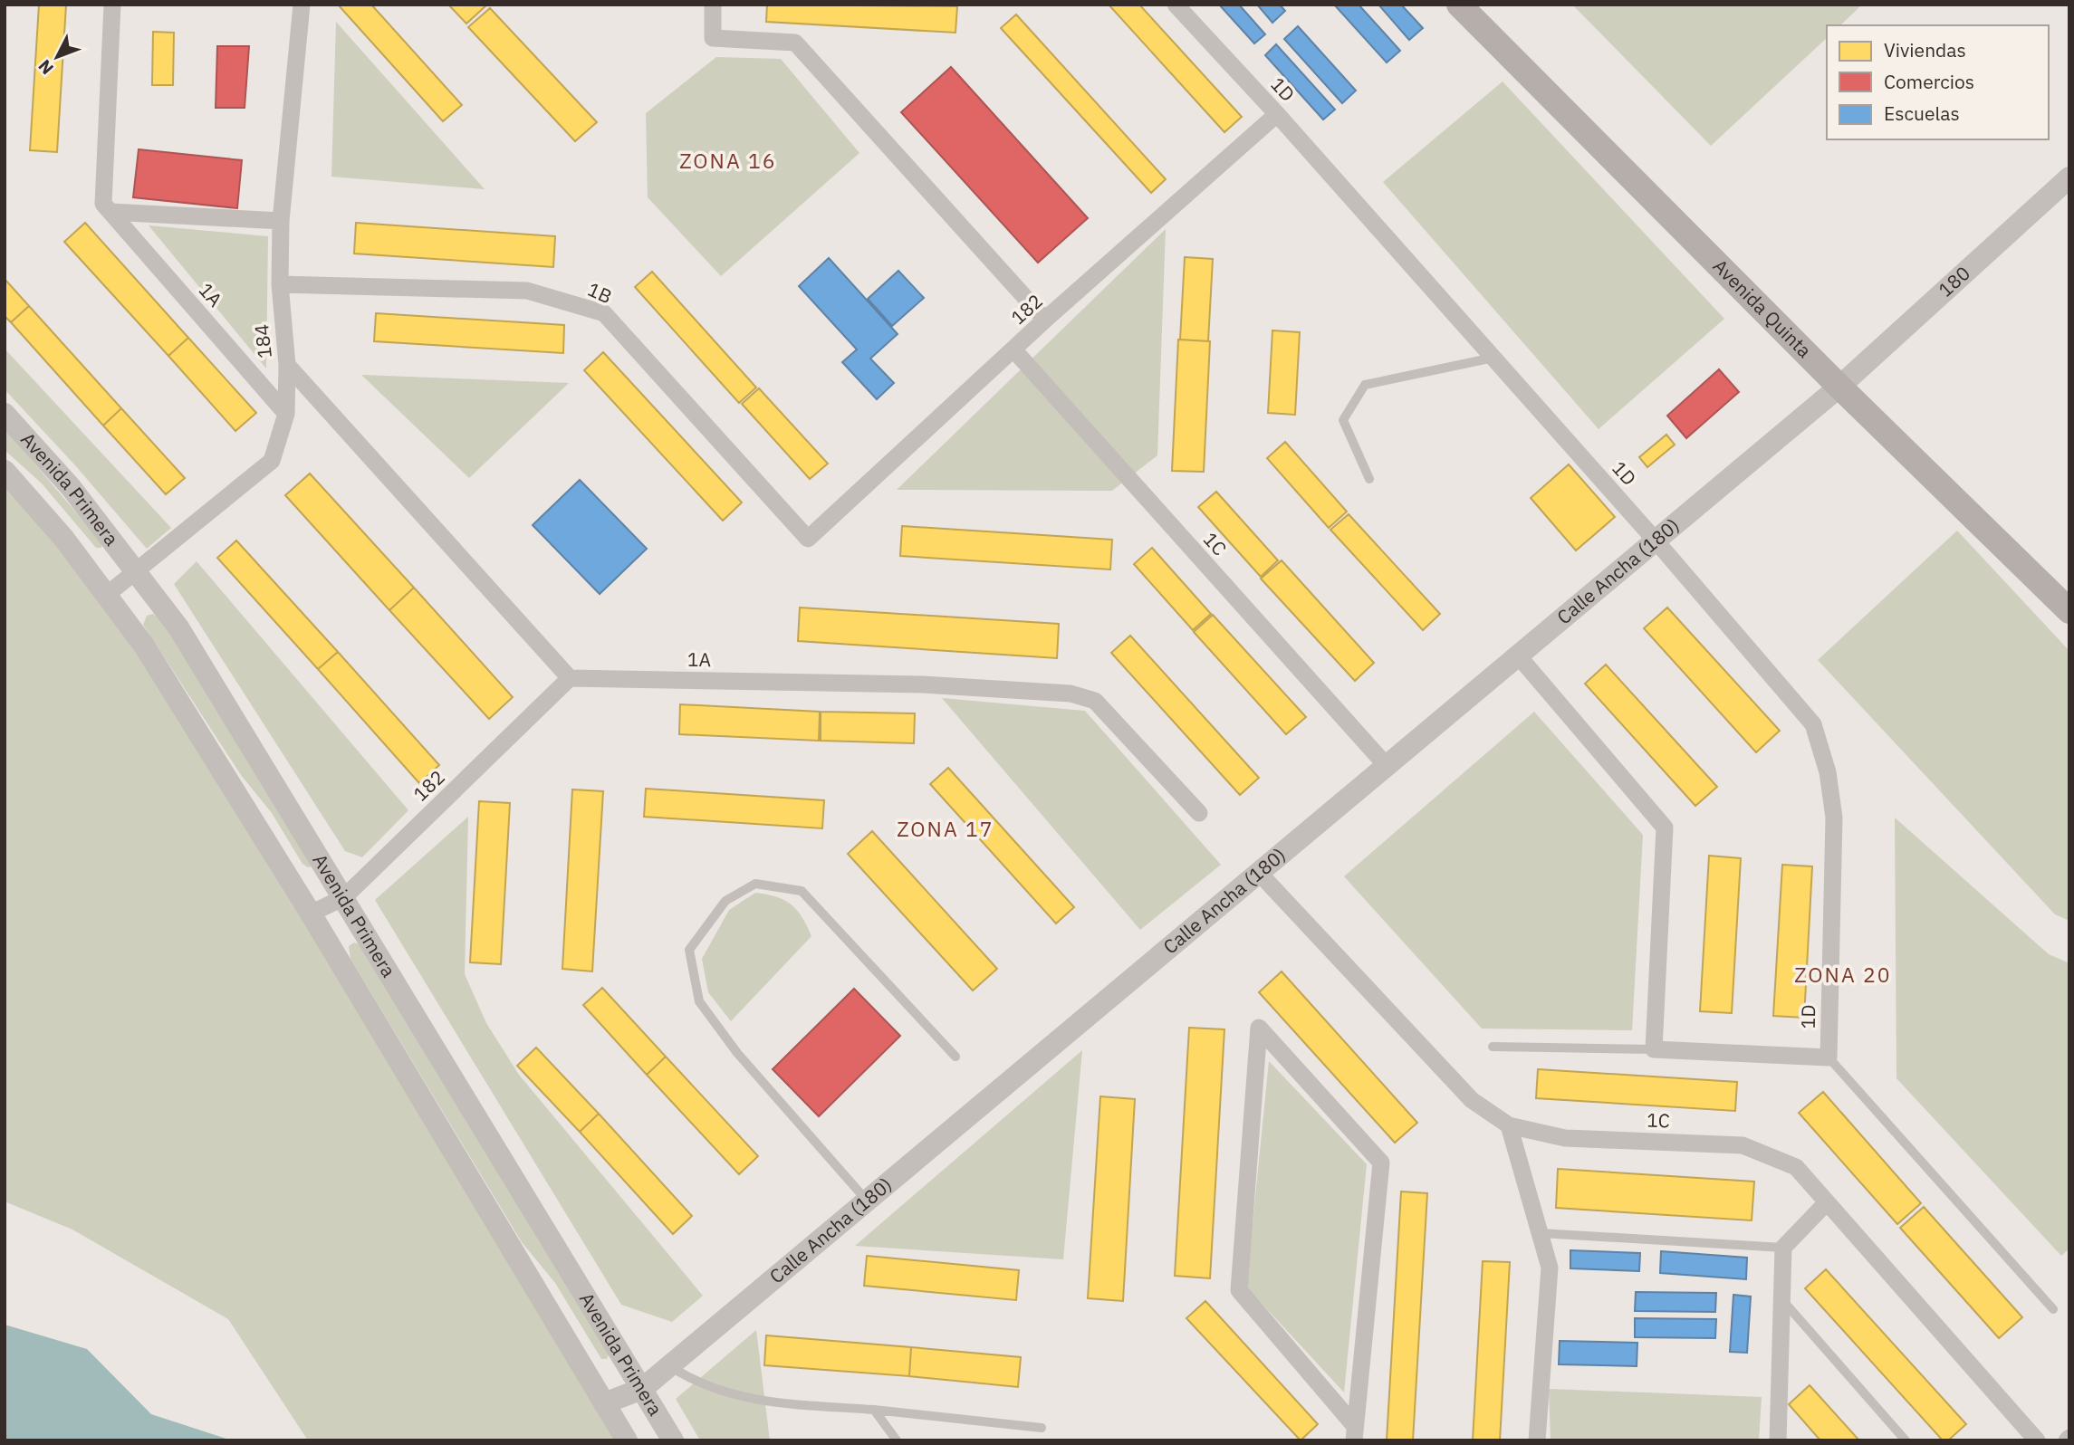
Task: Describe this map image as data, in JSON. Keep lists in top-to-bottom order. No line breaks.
{"streets":{"main road":["Avenida Quinta"],"street":["1D","180","1B","1A","182","184","Avenida Primera","1C","Calle Ancha (180)"]},"crossings":[["1D","182"],["1D","Calle Ancha (180)"],["180","Avenida Quinta"],["180","Calle Ancha (180)"],["1B","182"],["1B","184"],["1A","182"],["1A","184"],["Avenida Quinta","Calle Ancha (180)"],["182","Avenida Primera"],["182","1C"],["184","Avenida Primera"],["Avenida Primera","Calle Ancha (180)"],["1C","Calle Ancha (180)"]],"districts":["ZONA 16","ZONA 17","ZONA 20"],"legend":["Viviendas","Comercios","Escuelas"],"north":"bottom left"}
